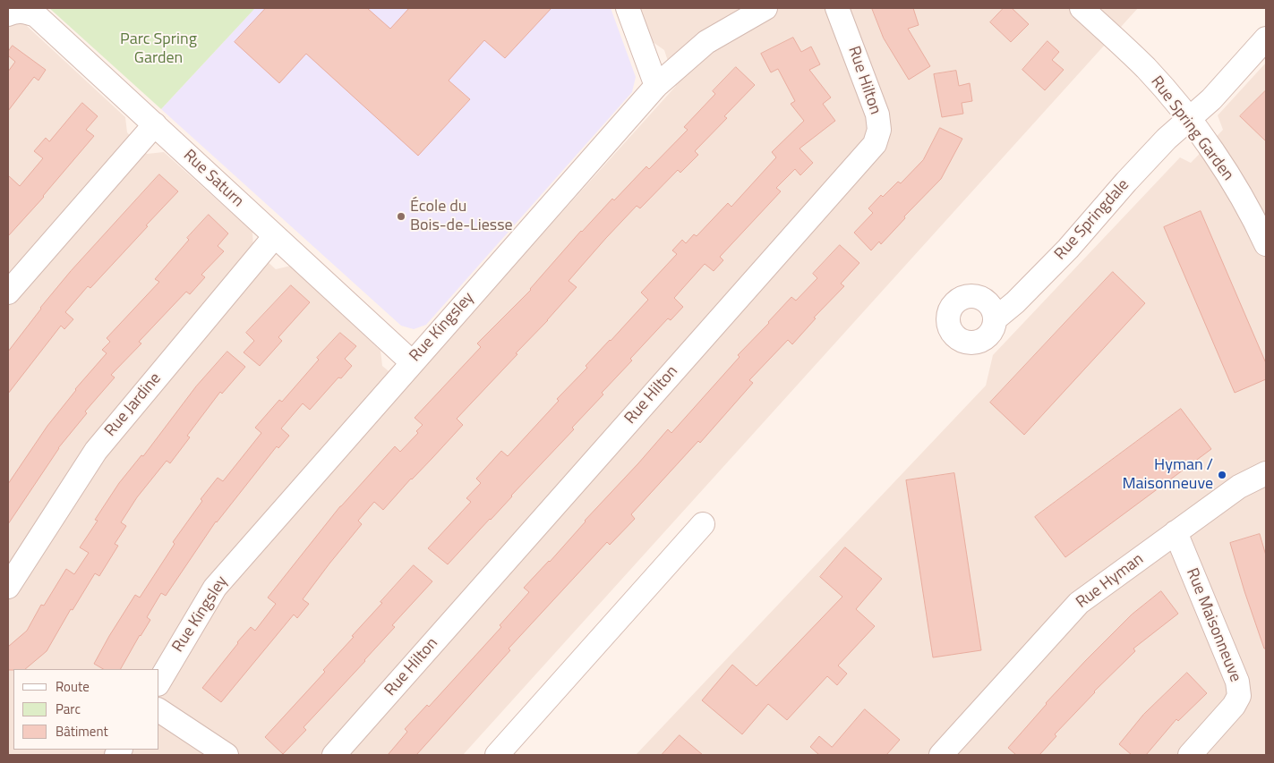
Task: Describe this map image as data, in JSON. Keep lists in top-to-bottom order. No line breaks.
{"streets":{"street":["Rue Hilton","Rue Spring Garden","Rue Saturn","Rue Springdale","Rue Kingsley","Rue Jardine","Rue Hyman","Rue Maisonneuve"]},"crossings":[["Rue Spring Garden","Rue Springdale"],["Rue Saturn","Rue Kingsley"],["Rue Saturn","Rue Jardine"],["Rue Hyman","Rue Maisonneuve"]],"parks":["Parc Spring Garden"],"places":["École du Bois-de-Liesse","Hyman / Maisonneuve"],"legend":["Route","Parc","Bâtiment"]}
